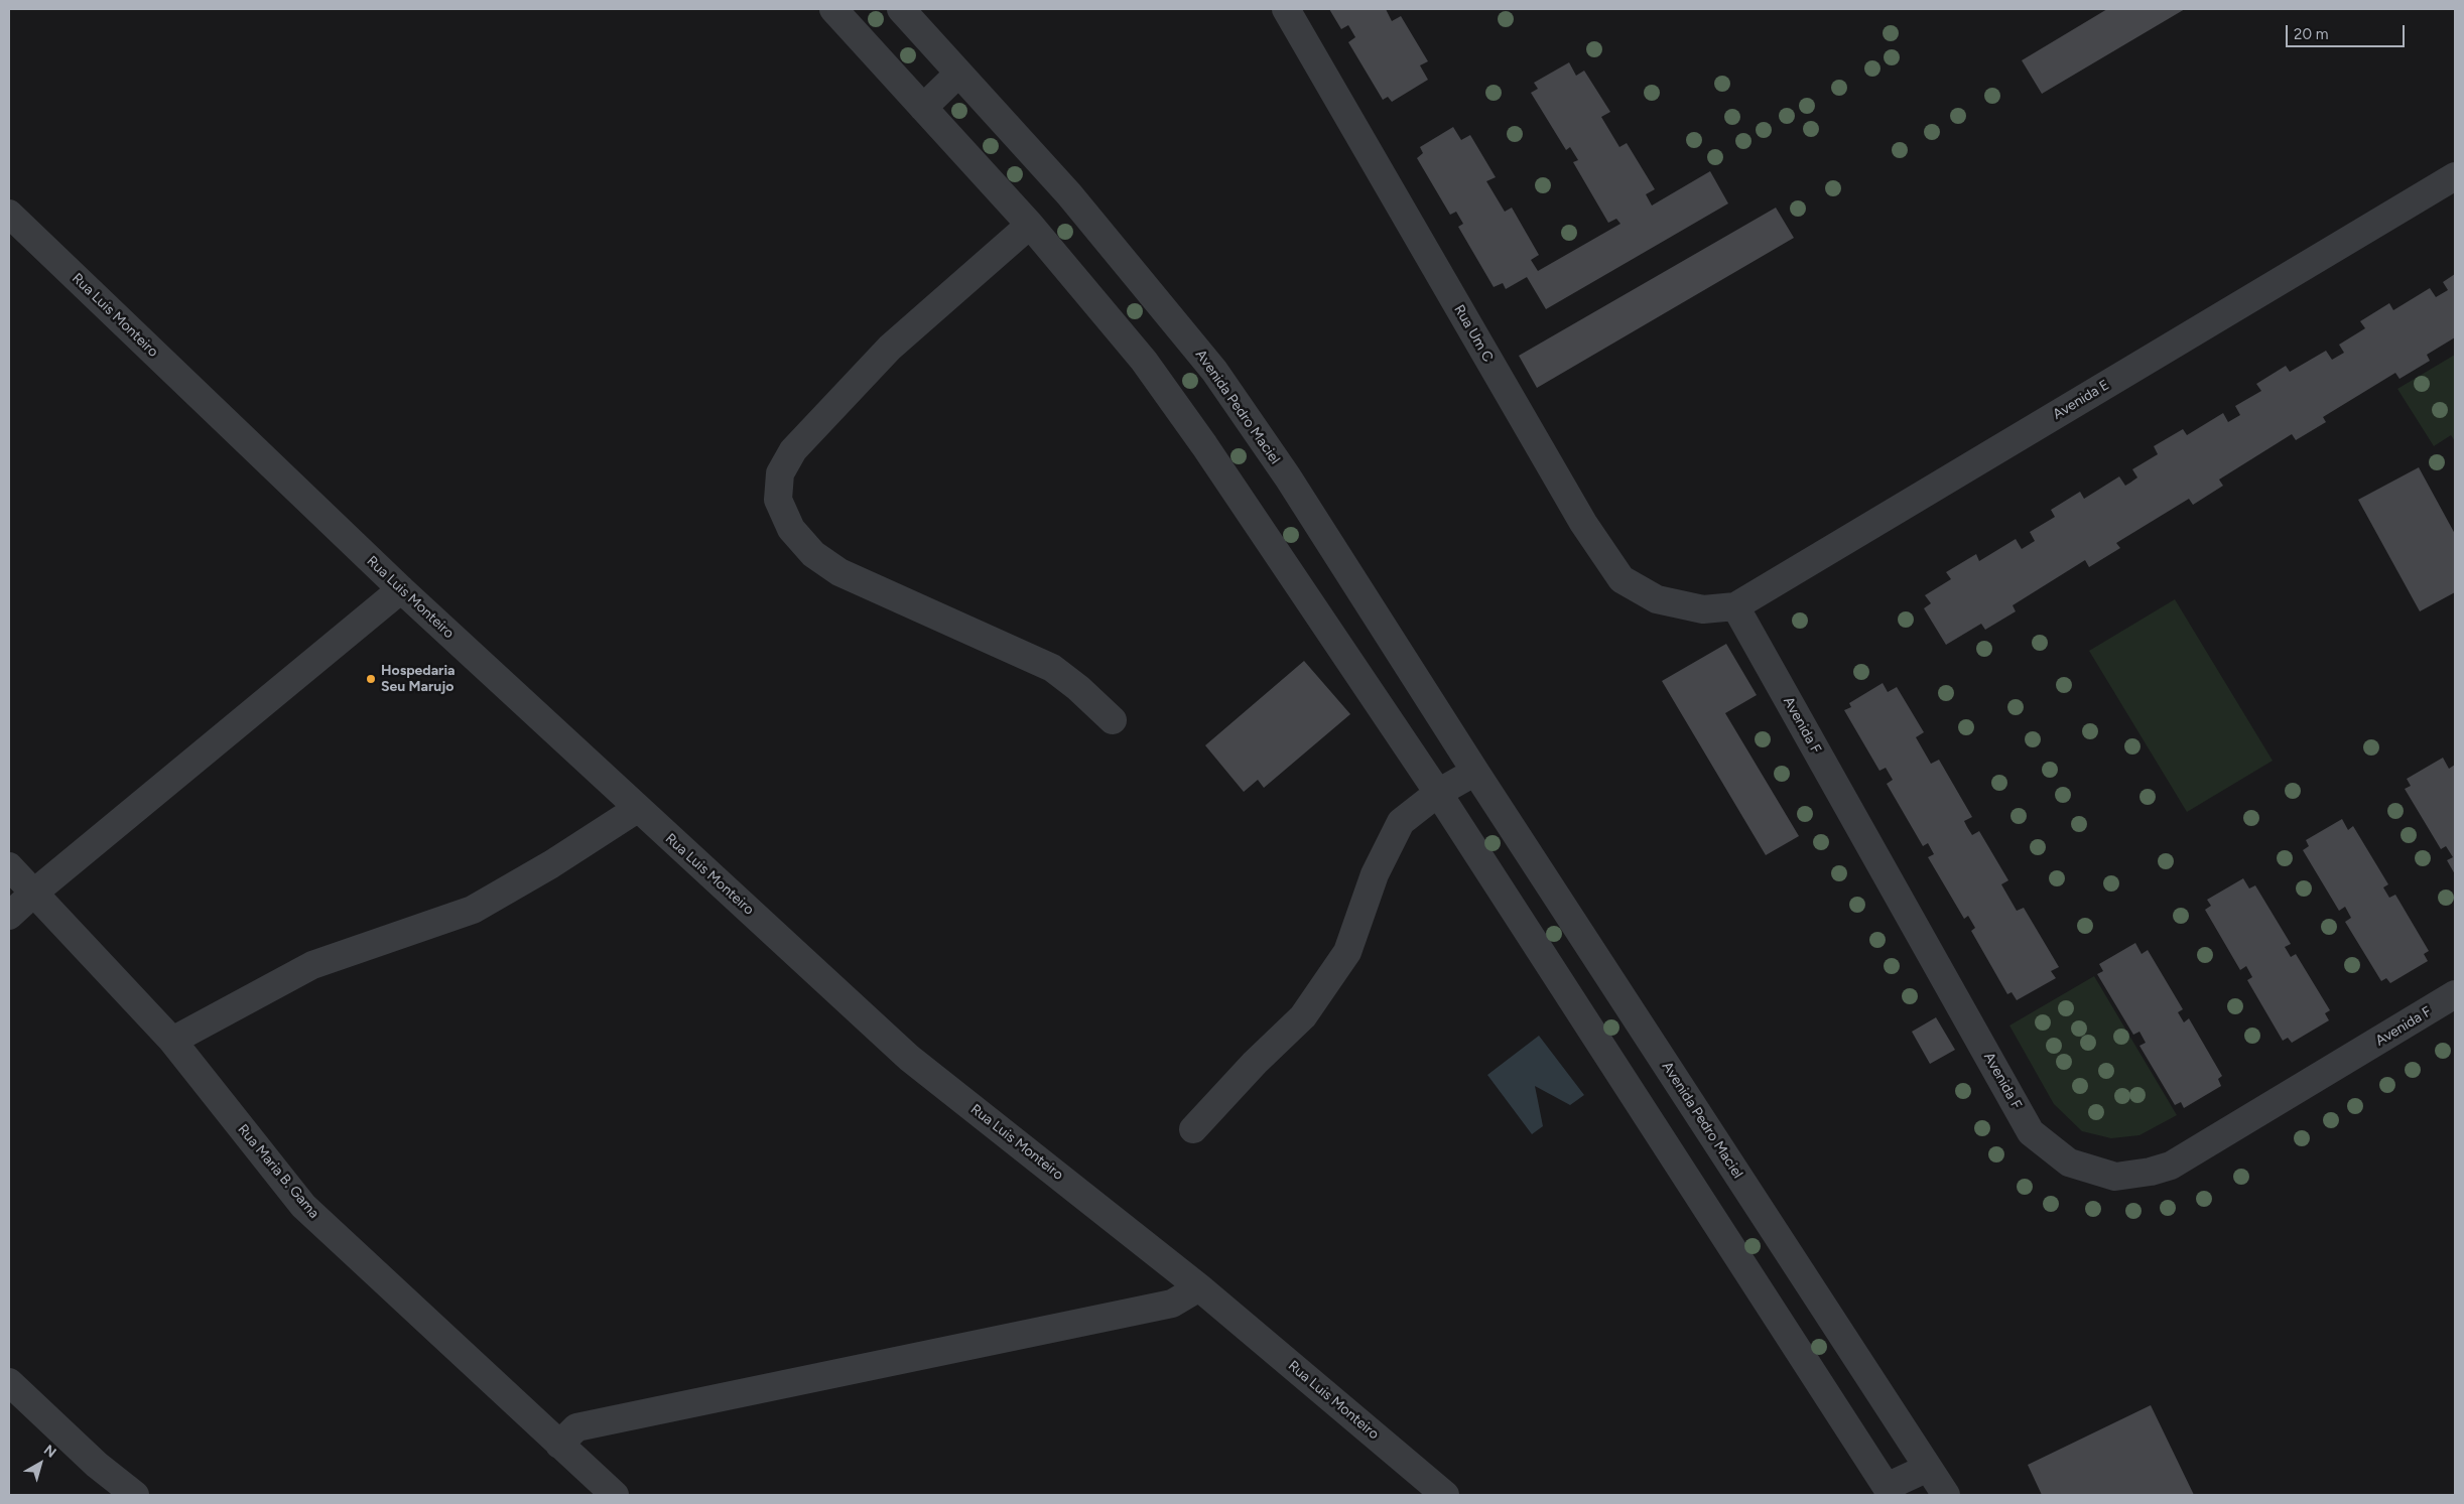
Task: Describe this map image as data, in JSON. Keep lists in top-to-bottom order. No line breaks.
{"streets":{"street":["Rua Luis Monteiro","Rua Um C","Avenida E","Avenida Pedro Maciel","Avenida F","Rua Maria B. Gama"]},"crossings":[["Rua Um C","Avenida E"],["Avenida E","Avenida F"]],"places":["Hospedaria Seu Marujo"],"scale_bar":"20 m","north":"top right"}
